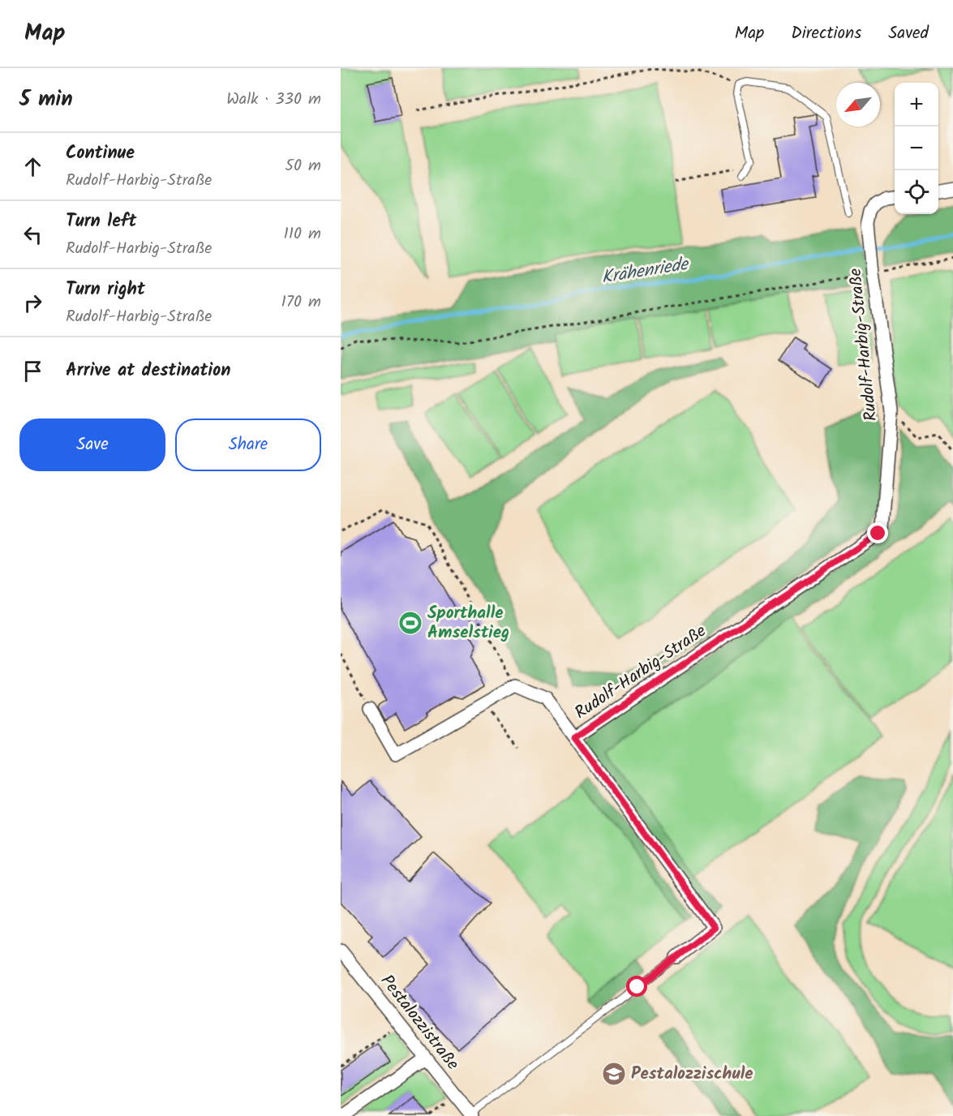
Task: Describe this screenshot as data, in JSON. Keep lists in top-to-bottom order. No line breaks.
{"streets":{"street":["Rudolf-Harbig-Straße","Pestalozzistraße"]},"crossings":[["Rudolf-Harbig-Straße","Pestalozzistraße"]],"water":["Krähenriede"],"places":{"sports":["Sporthalle Amselstieg"],"school or university":["Pestalozzischule"]},"north":"bottom left","page":{"header":"Map","nav":["Map","Directions","Saved"],"heading":["5 min","Walk · 330 m"],"map_buttons":["+","−"],"list":[["Continue","Rudolf-Harbig-Straße","50 m"],["Turn left","Rudolf-Harbig-Straße","110 m"],["Turn right","Rudolf-Harbig-Straße","170 m"],"Arrive at destination"],"buttons":["Save","Share"]}}
